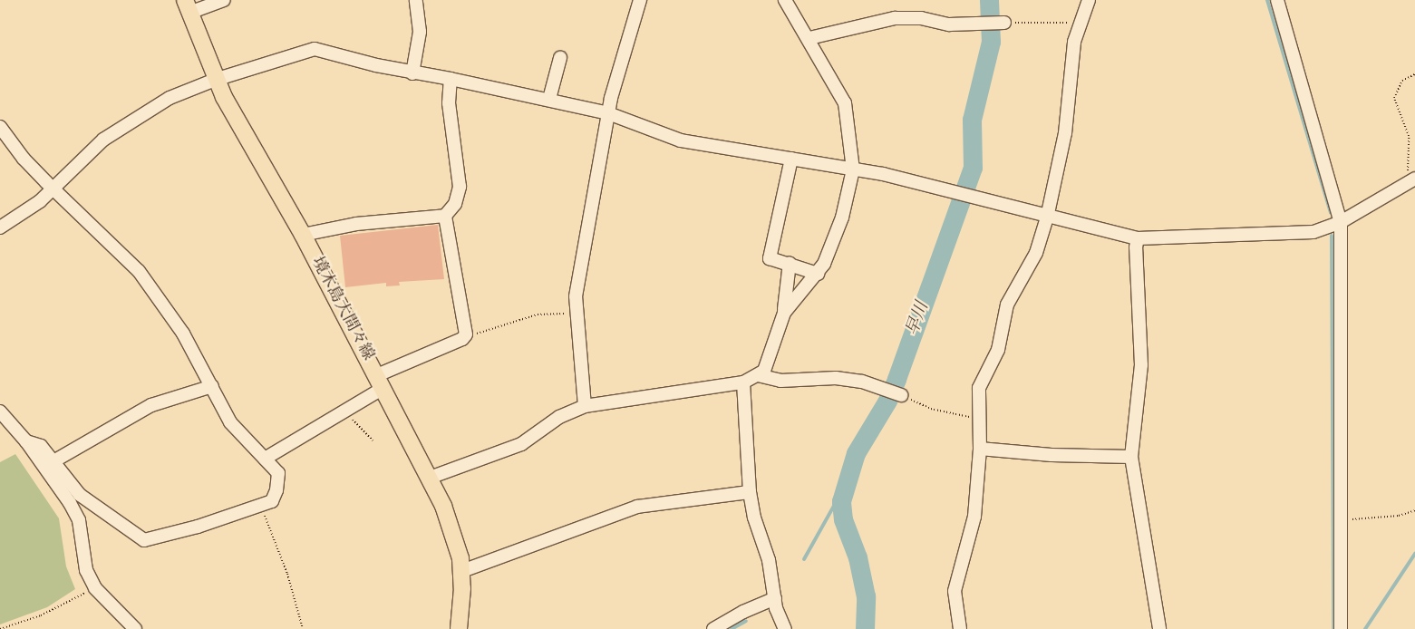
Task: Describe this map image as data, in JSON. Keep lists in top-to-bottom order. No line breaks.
{"streets":{"main road":["境木島大間々線"]},"water":["早川"]}
